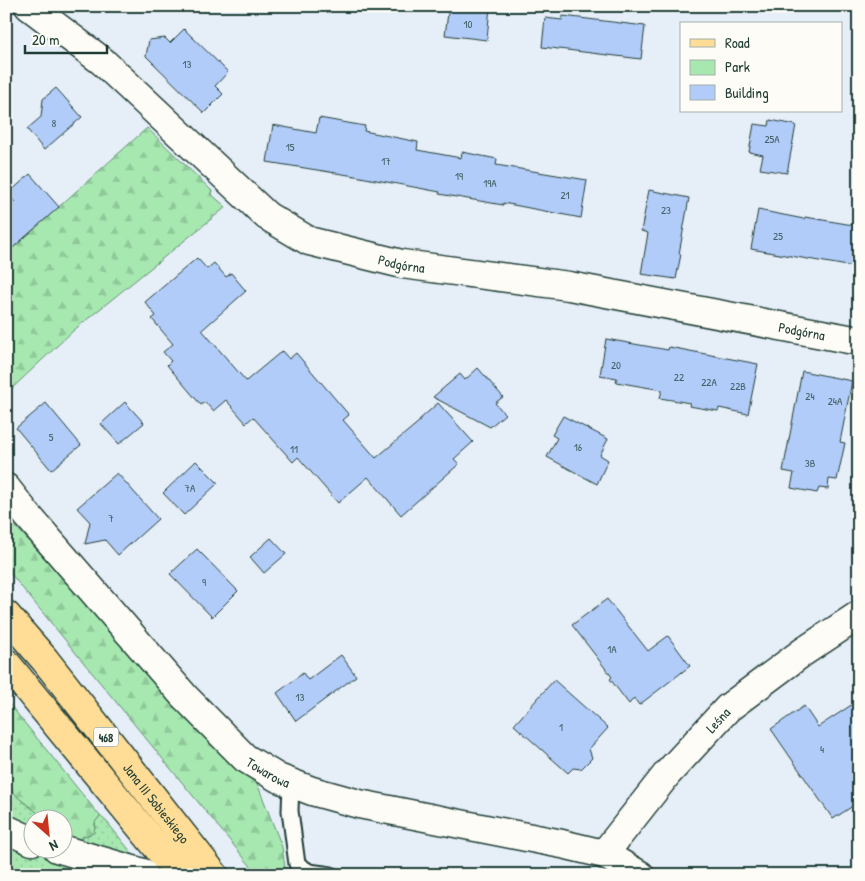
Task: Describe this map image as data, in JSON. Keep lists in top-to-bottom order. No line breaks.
{"streets":{"main road":["468","Jana III Sobieskiego"],"street":["Podgórna","Leśna","Towarowa"]},"crossings":[["Leśna","Towarowa"]],"house_numbers":["10","13","8","25A","15","17","19","19A","21","23","25","20","22","22A","22B","24","24A","5","16","11","3B","7A","7","9","1A","13","1","4"],"legend":["Road","Park","Building"],"scale_bar":"20 m","north":"bottom right"}
